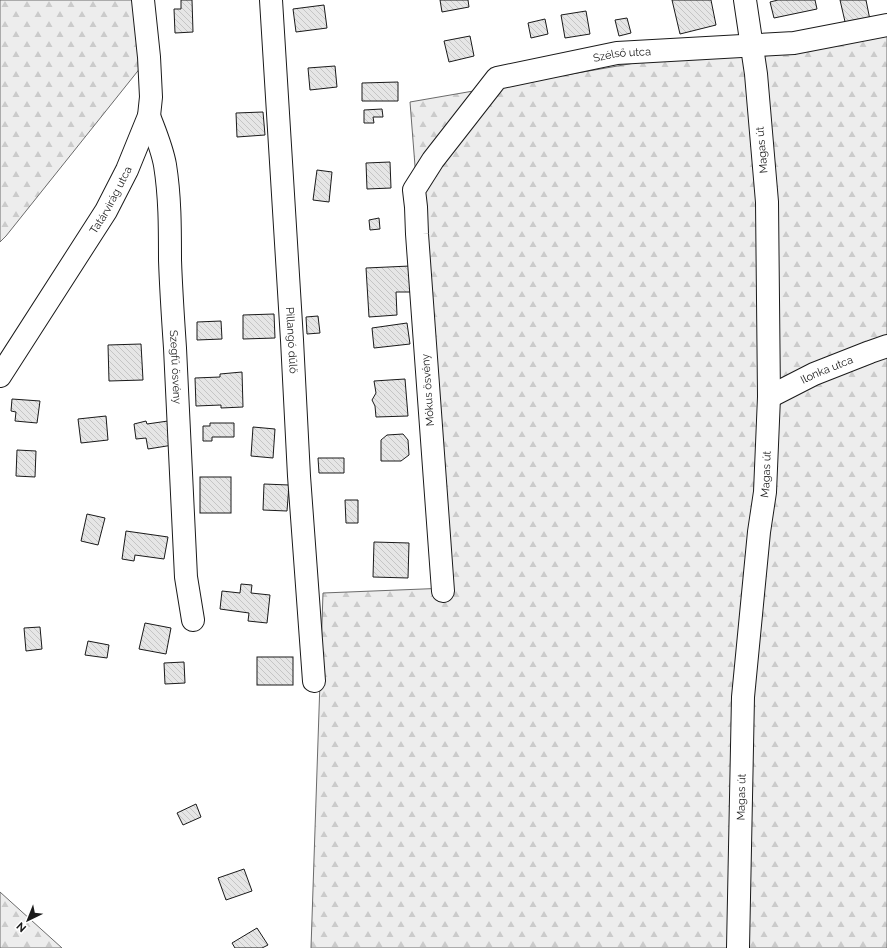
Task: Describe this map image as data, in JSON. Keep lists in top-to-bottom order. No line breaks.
{"streets":{"street":["Szélső utca","Magas út","Tatárvirág utca","Pillangó dűlő","Szegfű ösvény","Ilonka utca","Mókus ösvény"]},"crossings":[["Szélső utca","Magas út"],["Szélső utca","Mókus ösvény"],["Magas út","Ilonka utca"],["Tatárvirág utca","Szegfű ösvény"]],"north":"bottom left"}
